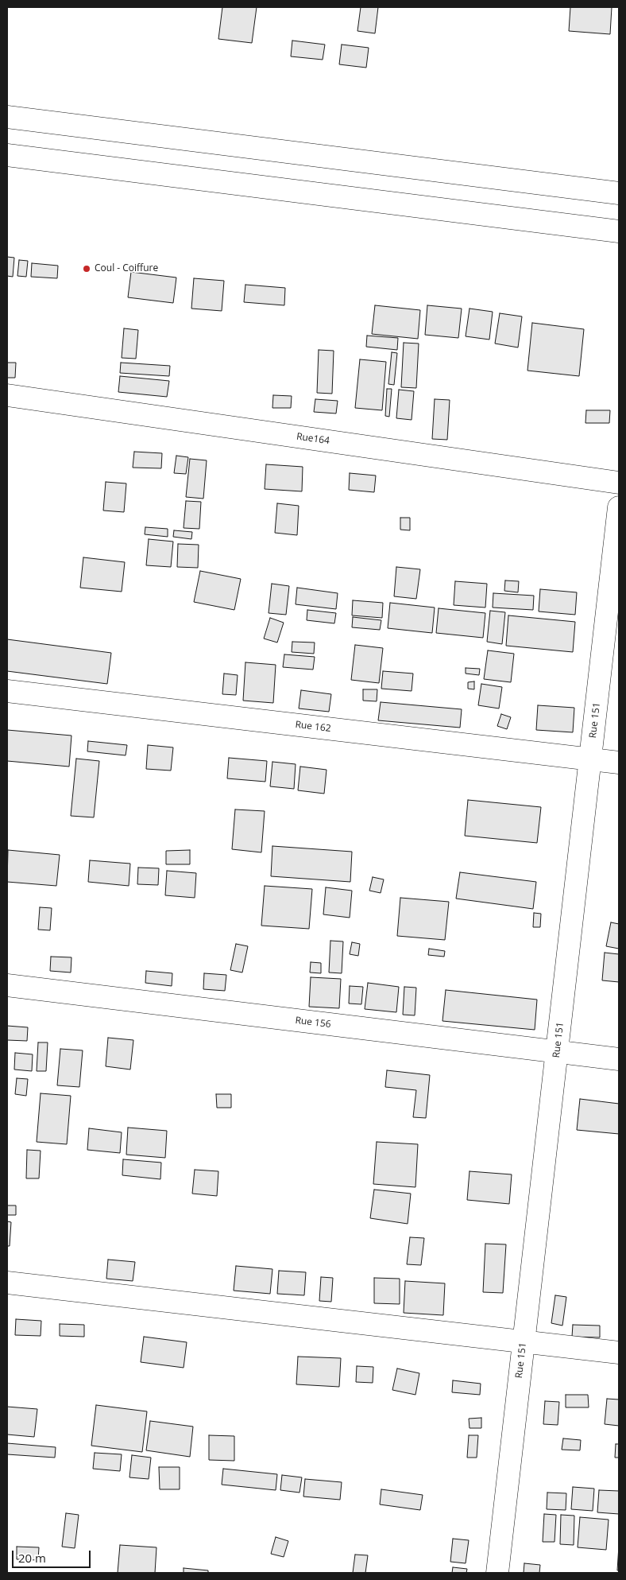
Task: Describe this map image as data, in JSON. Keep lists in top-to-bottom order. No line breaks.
{"streets":{"street":["Rue164","Rue 151","Rue 162","Rue 156"]},"crossings":[["Rue 151","Rue 162"],["Rue 151","Rue 156"]],"places":["Coul - Coiffure"],"scale_bar":"20 m"}
